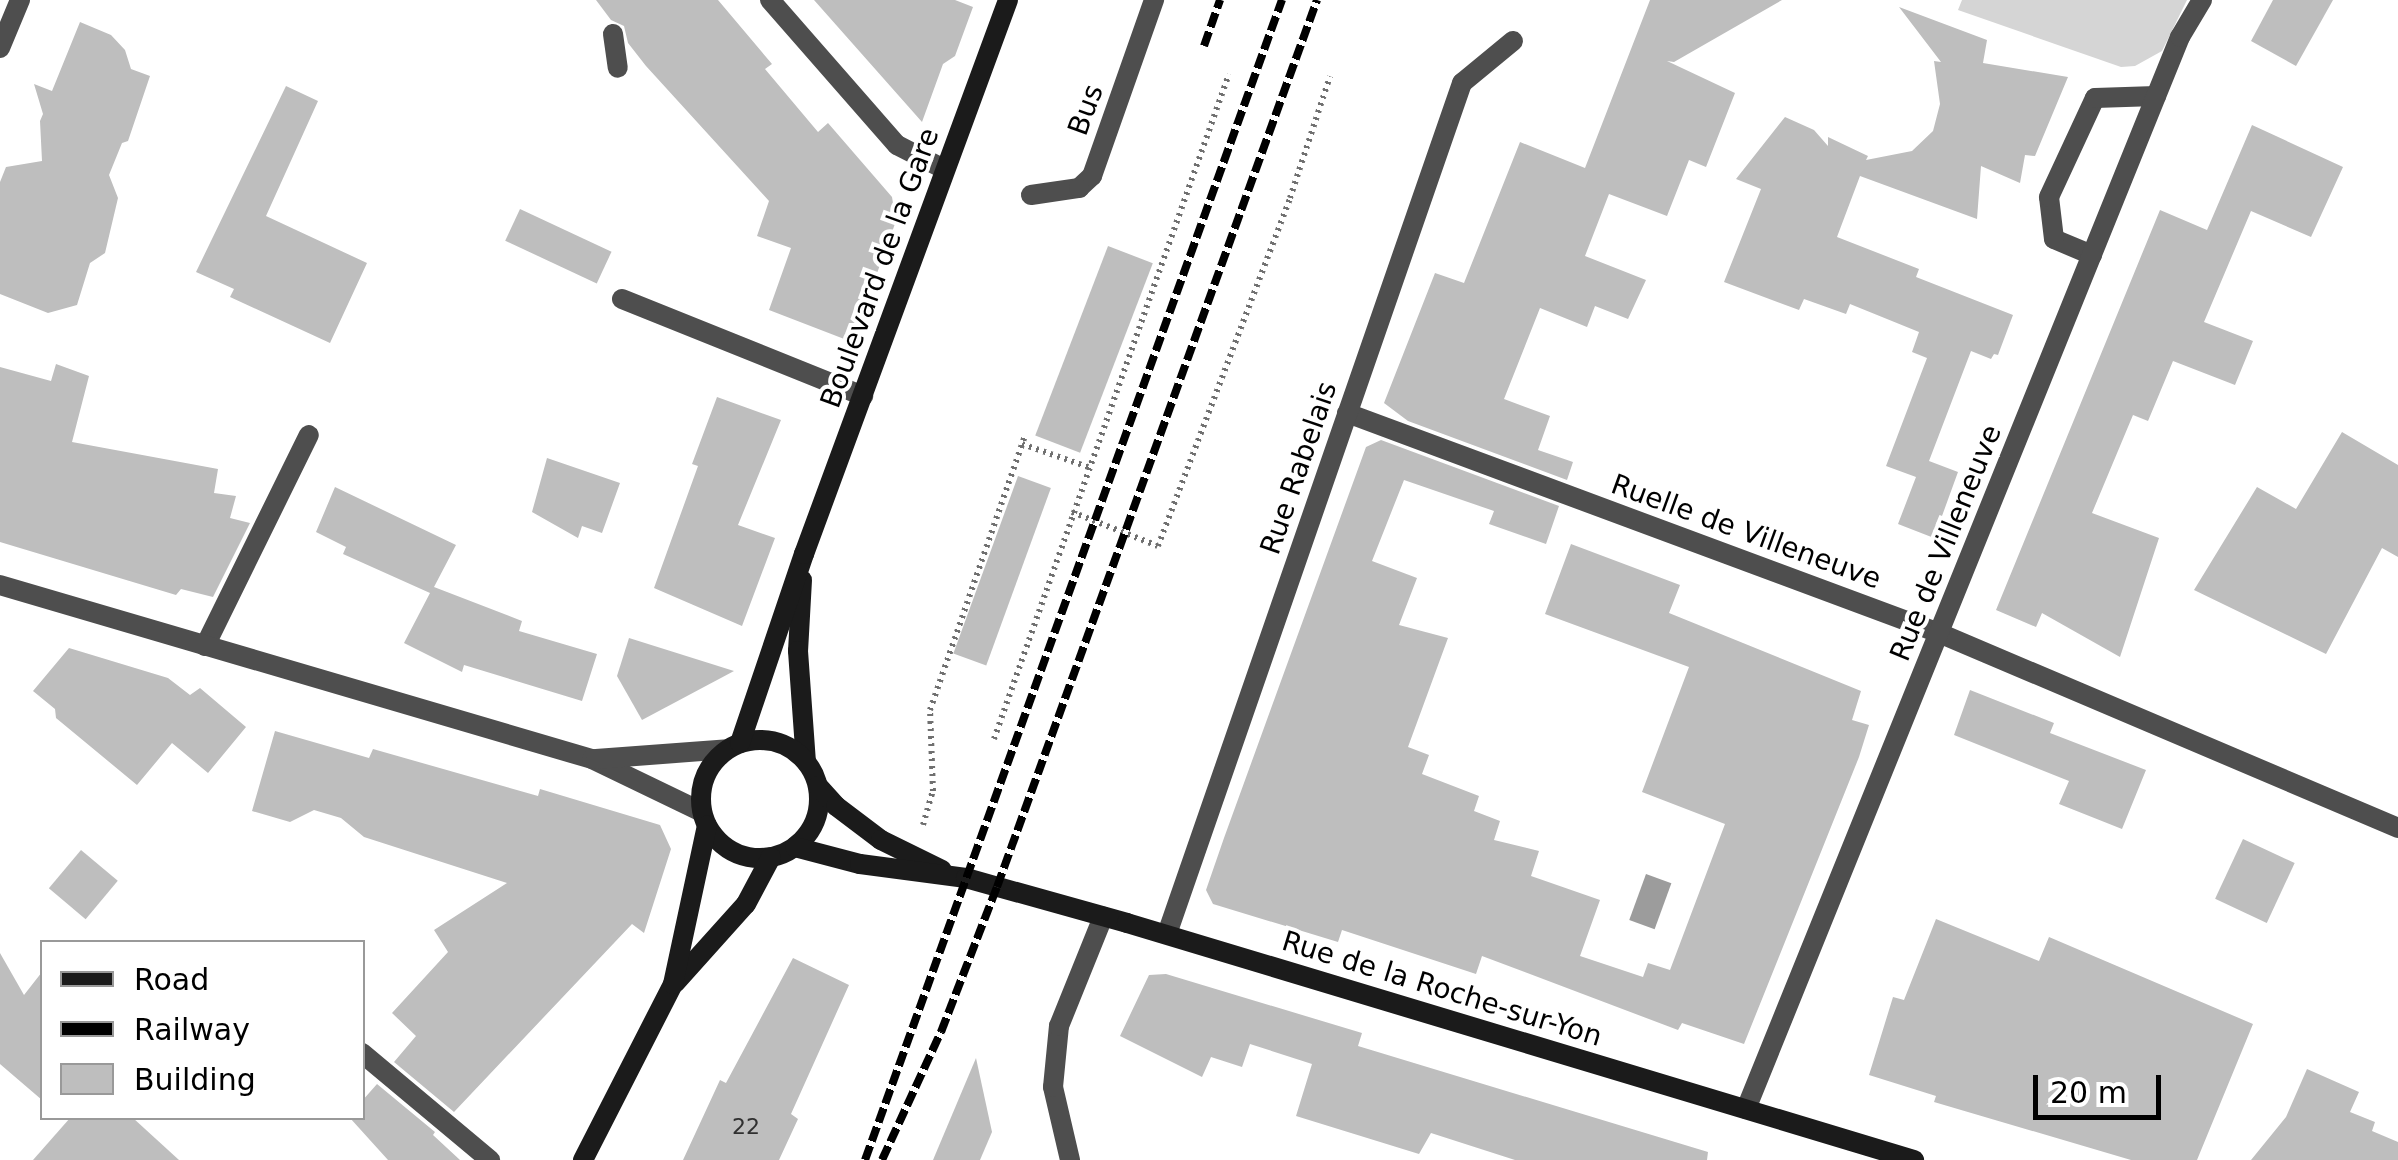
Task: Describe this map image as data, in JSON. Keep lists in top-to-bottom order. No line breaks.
{"streets":{"main road":["Boulevard de la Gare","Rue de la Roche-sur-Yon"],"street":["Bus","Rue Rabelais","Ruelle de Villeneuve","Rue de Villeneuve"]},"crossings":[["Boulevard de la Gare","Rue de la Roche-sur-Yon"],["Rue Rabelais","Ruelle de Villeneuve"],["Rue Rabelais","Rue de la Roche-sur-Yon"],["Ruelle de Villeneuve","Rue de Villeneuve"],["Rue de Villeneuve","Rue de la Roche-sur-Yon"]],"house_numbers":["22"],"legend":["Road","Railway","Building"],"scale_bar":"20 m"}
